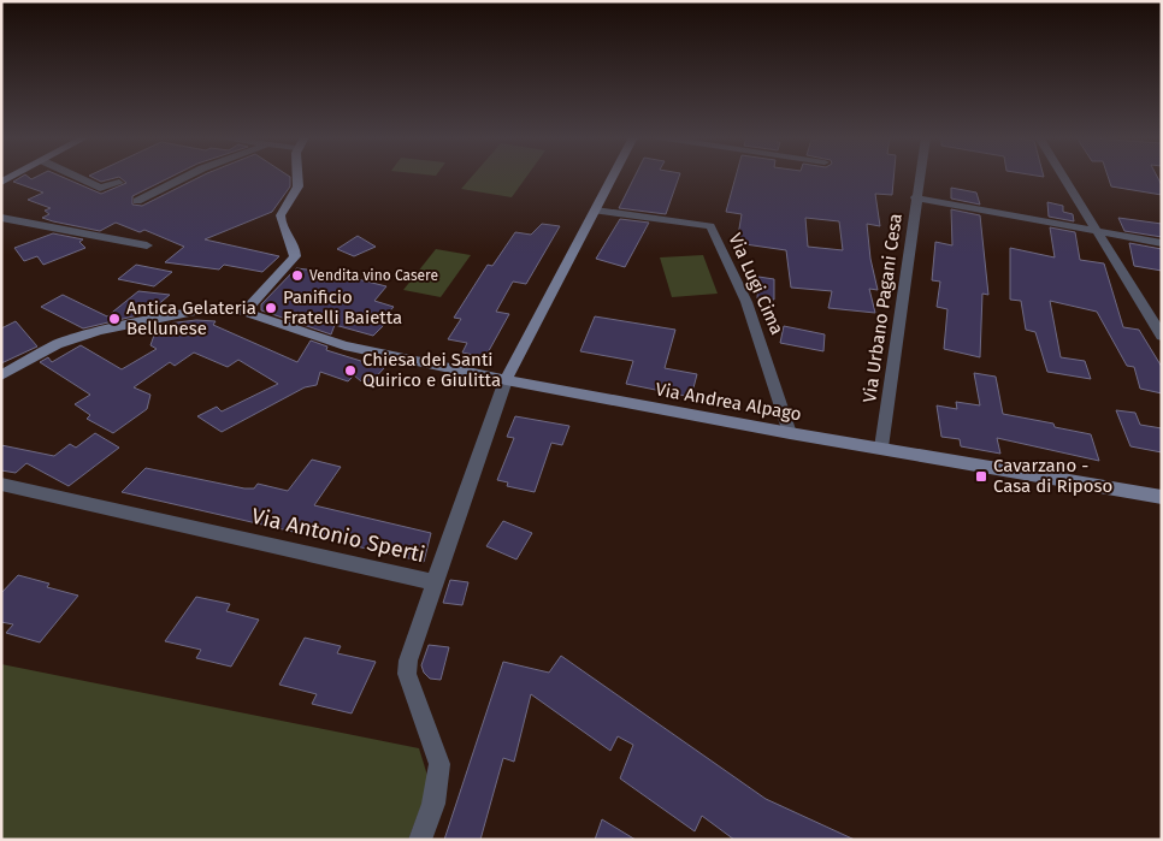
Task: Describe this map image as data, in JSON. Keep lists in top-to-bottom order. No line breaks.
{"streets":{"street":["Via Lugi Cima","Via Urbano Pagani Cesa","Via Andrea Alpago","Via Antonio Sperti"]},"crossings":[["Via Lugi Cima","Via Andrea Alpago"],["Via Urbano Pagani Cesa","Via Andrea Alpago"]],"places":{"other":["Vendita vino Casere","Panificio Fratelli Baietta","Antica Gelateria Bellunese","Chiesa dei Santi Quirico e Giulitta"],"transit":["Cavarzano - Casa di Riposo"]}}
